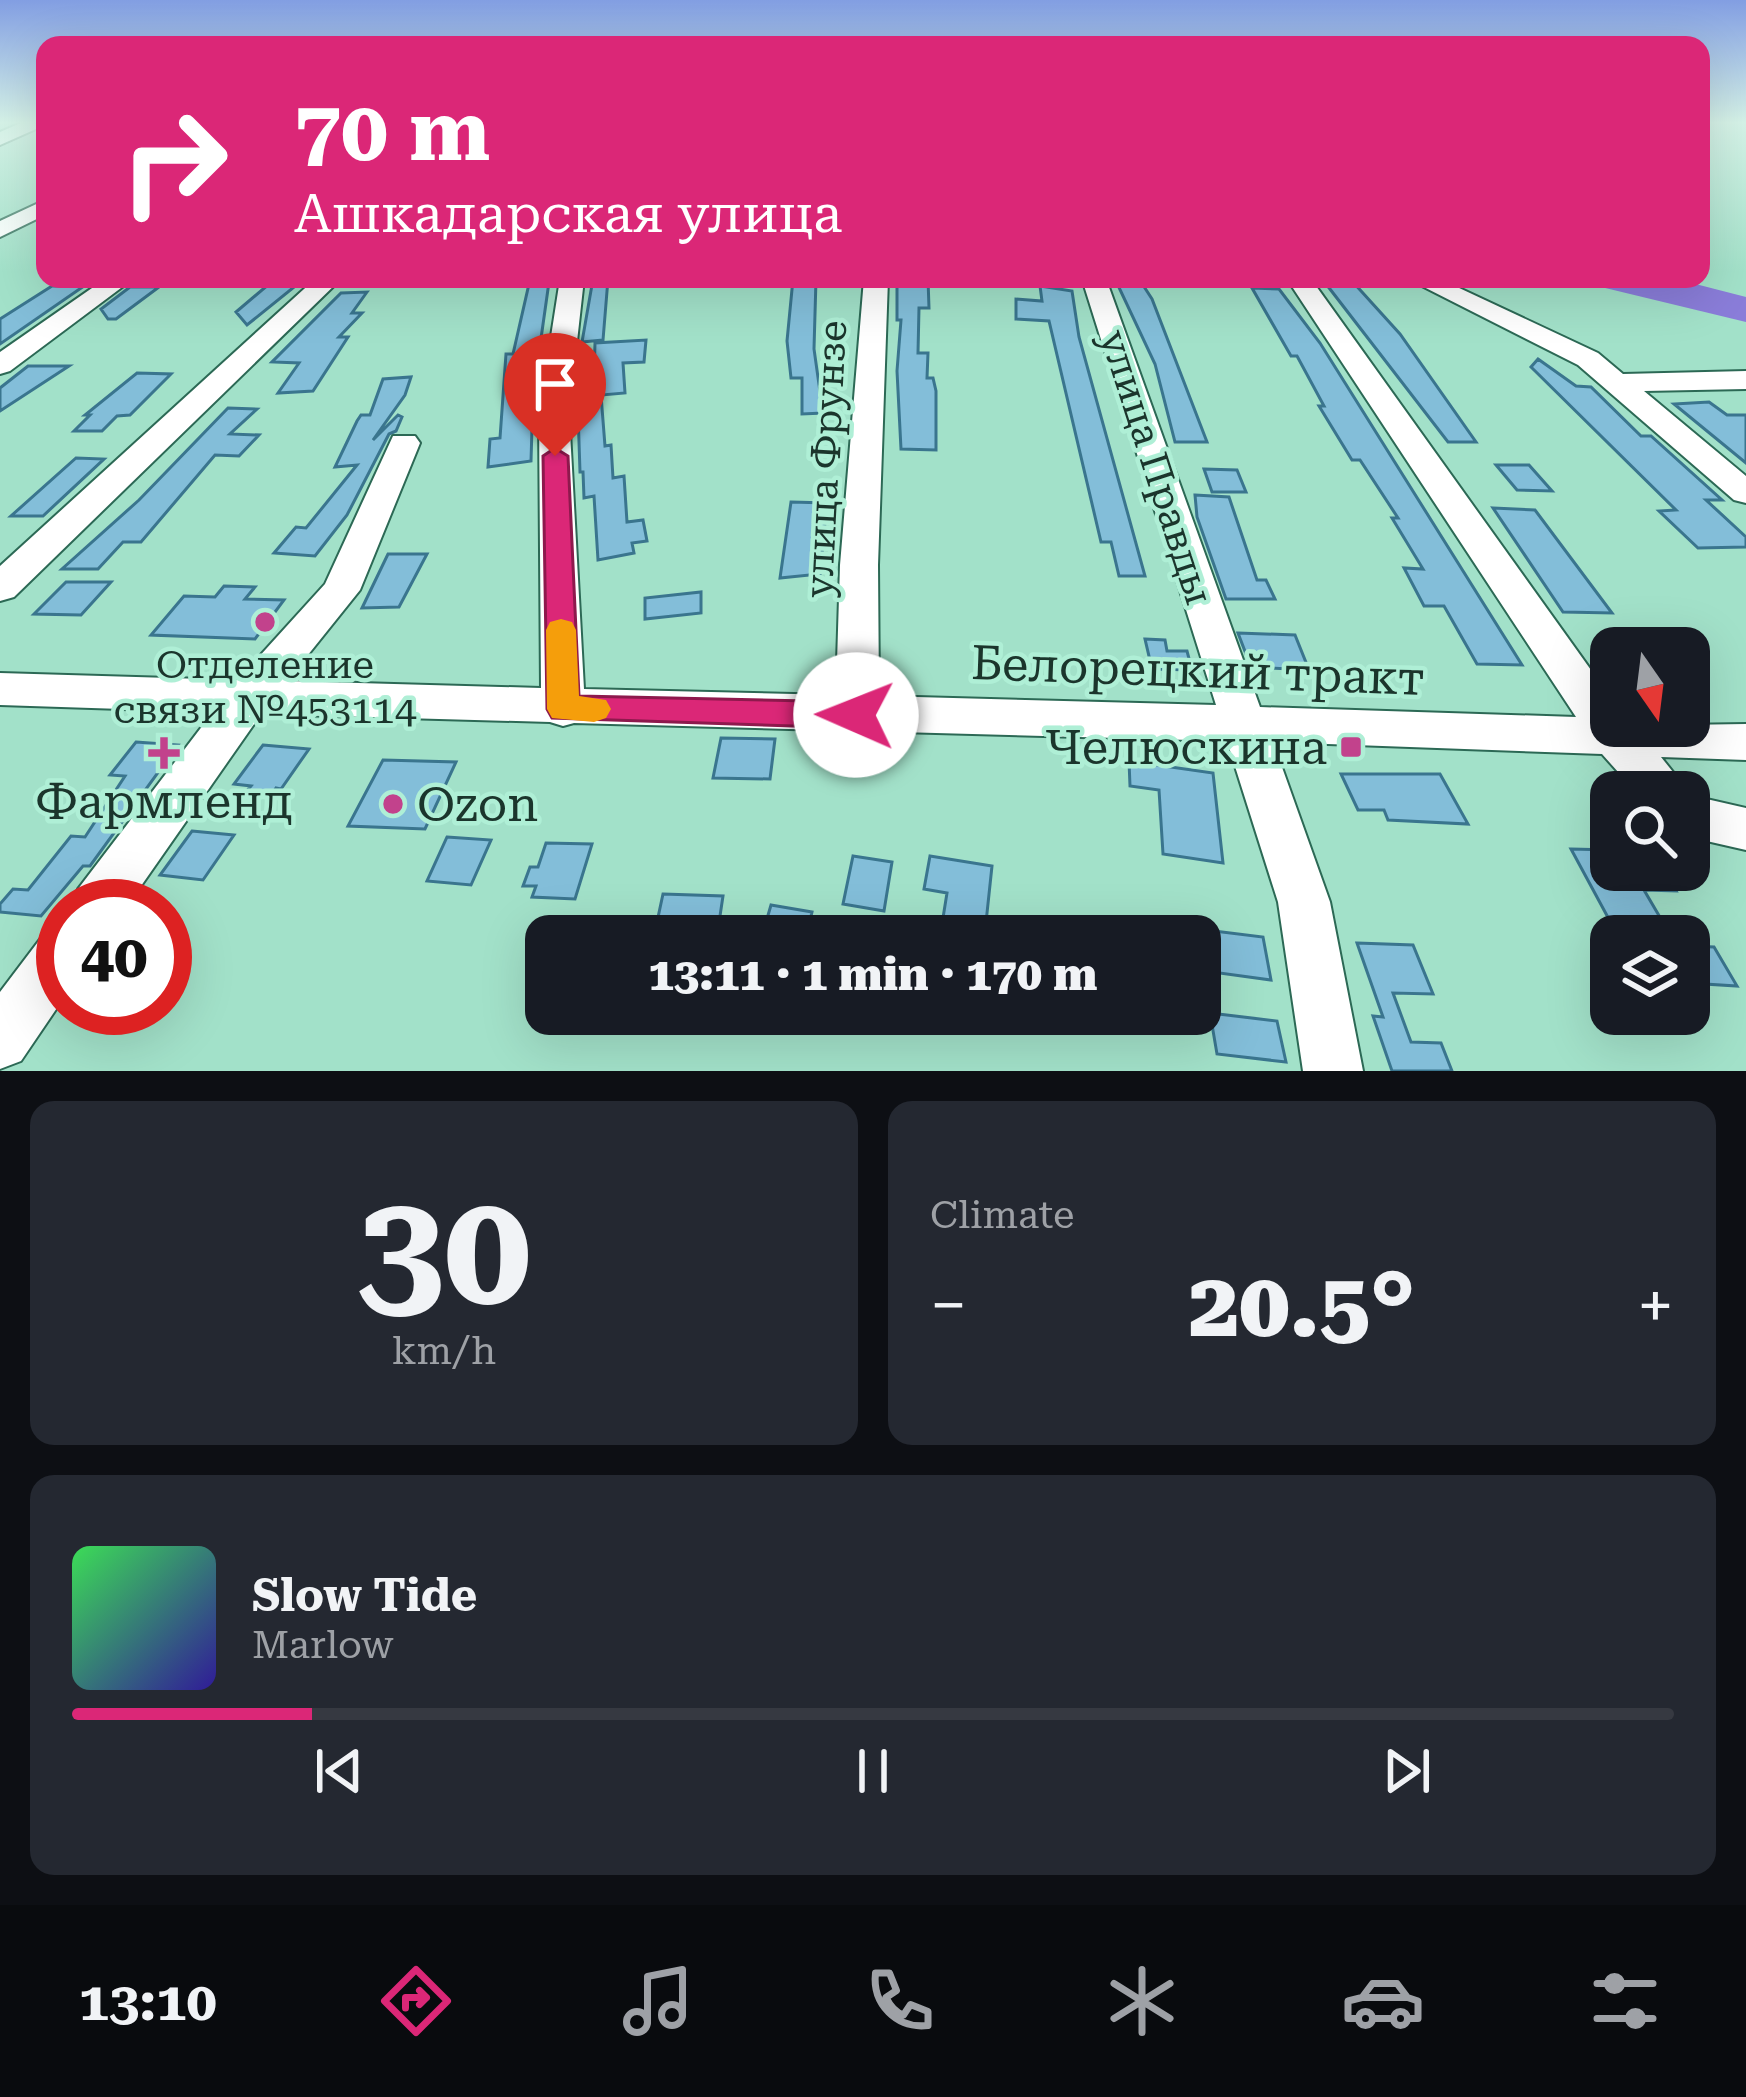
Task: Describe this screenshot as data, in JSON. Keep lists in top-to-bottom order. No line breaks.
{"streets":{"street":["улица Фрунзе","улица Правды","Белорецкий тракт"]},"crossings":[["улица Фрунзе","Белорецкий тракт"],["улица Правды","Белорецкий тракт"]],"places":{"other":["Отделение связи №453114","Ozon"],"transit":["Челюскина"],"health":["Фармленд"]},"north":"bottom","page":{"turn":["70 m","Ашкадарская улица"],"limit":"40","trip":"13:11 · 1 min · 170 m","tile":[["30","km/h"],"Climate"],"heat":["−","20.5°","+"],"song":["Slow Tide","Marlow"],"tabs":"13:10"}}
